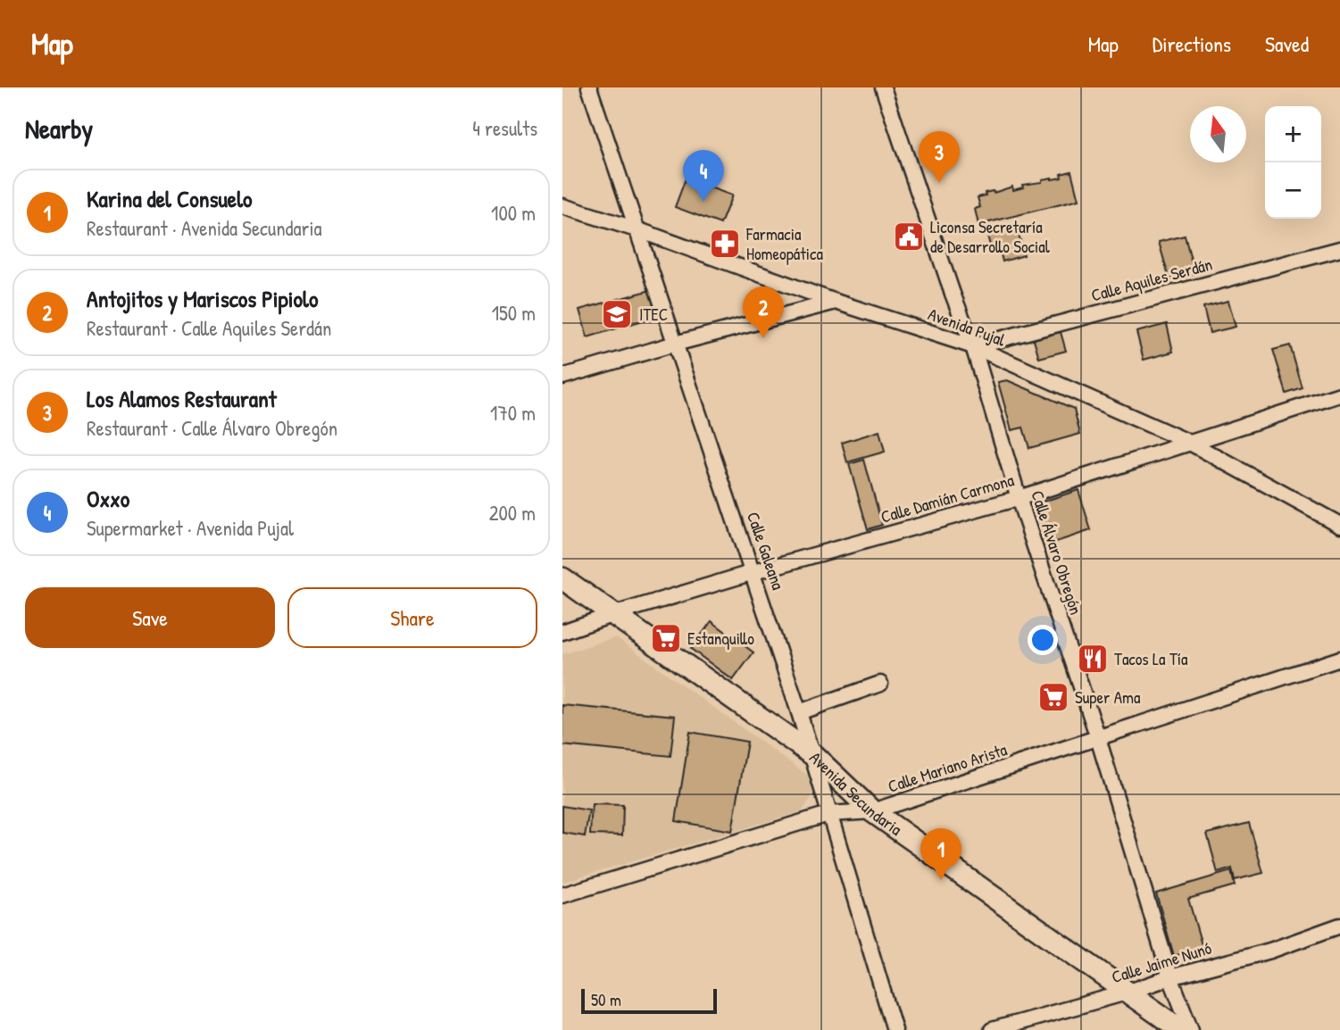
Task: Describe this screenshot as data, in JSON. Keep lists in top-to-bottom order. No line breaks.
{"streets":{"street":["Calle Aquiles Serdán","Avenida Pujal","Calle Damián Carmona","Calle Galeana","Calle Álvaro Obregón","Calle Mariano Arista","Avenida Secundaria","Calle Jaime Nunó"]},"crossings":[["Calle Aquiles Serdán","Avenida Pujal"],["Calle Aquiles Serdán","Calle Álvaro Obregón"],["Avenida Pujal","Calle Damián Carmona"],["Avenida Pujal","Calle Galeana"],["Avenida Pujal","Calle Álvaro Obregón"],["Calle Damián Carmona","Calle Galeana"],["Calle Damián Carmona","Calle Álvaro Obregón"],["Calle Damián Carmona","Avenida Secundaria"],["Calle Galeana","Calle Mariano Arista"],["Calle Galeana","Avenida Secundaria"],["Calle Álvaro Obregón","Calle Mariano Arista"],["Calle Álvaro Obregón","Calle Jaime Nunó"],["Calle Mariano Arista","Avenida Secundaria"],["Avenida Secundaria","Calle Jaime Nunó"]],"places":{"public building":["Liconsa Secretaría de Desarrollo Social"],"pharmacy":["Farmacia Homeopática"],"school or university":["ITEC"],"supermarket":["Estanquillo","Super Ama"],"restaurant":["Tacos La Tía"]},"scale_bar":"50 m","north":"top","page":{"header":"Map","nav":["Map","Directions","Saved"],"heading":["Nearby","4 results"],"map_buttons":["+","−"],"pins":["3","4","2","1"],"list":[{"mark":"1","name":"Karina del Consuelo","note":"Restaurant · Avenida Secundaria","value":"100 m"},{"mark":"2","name":"Antojitos y Mariscos Pipiolo","note":"Restaurant · Calle Aquiles Serdán","value":"150 m"},{"mark":"3","name":"Los Alamos Restaurant","note":"Restaurant · Calle Álvaro Obregón","value":"170 m"},{"mark":"4","name":"Oxxo","note":"Supermarket · Avenida Pujal","value":"200 m"}],"buttons":["Save","Share"],"scale":"50 m"}}
